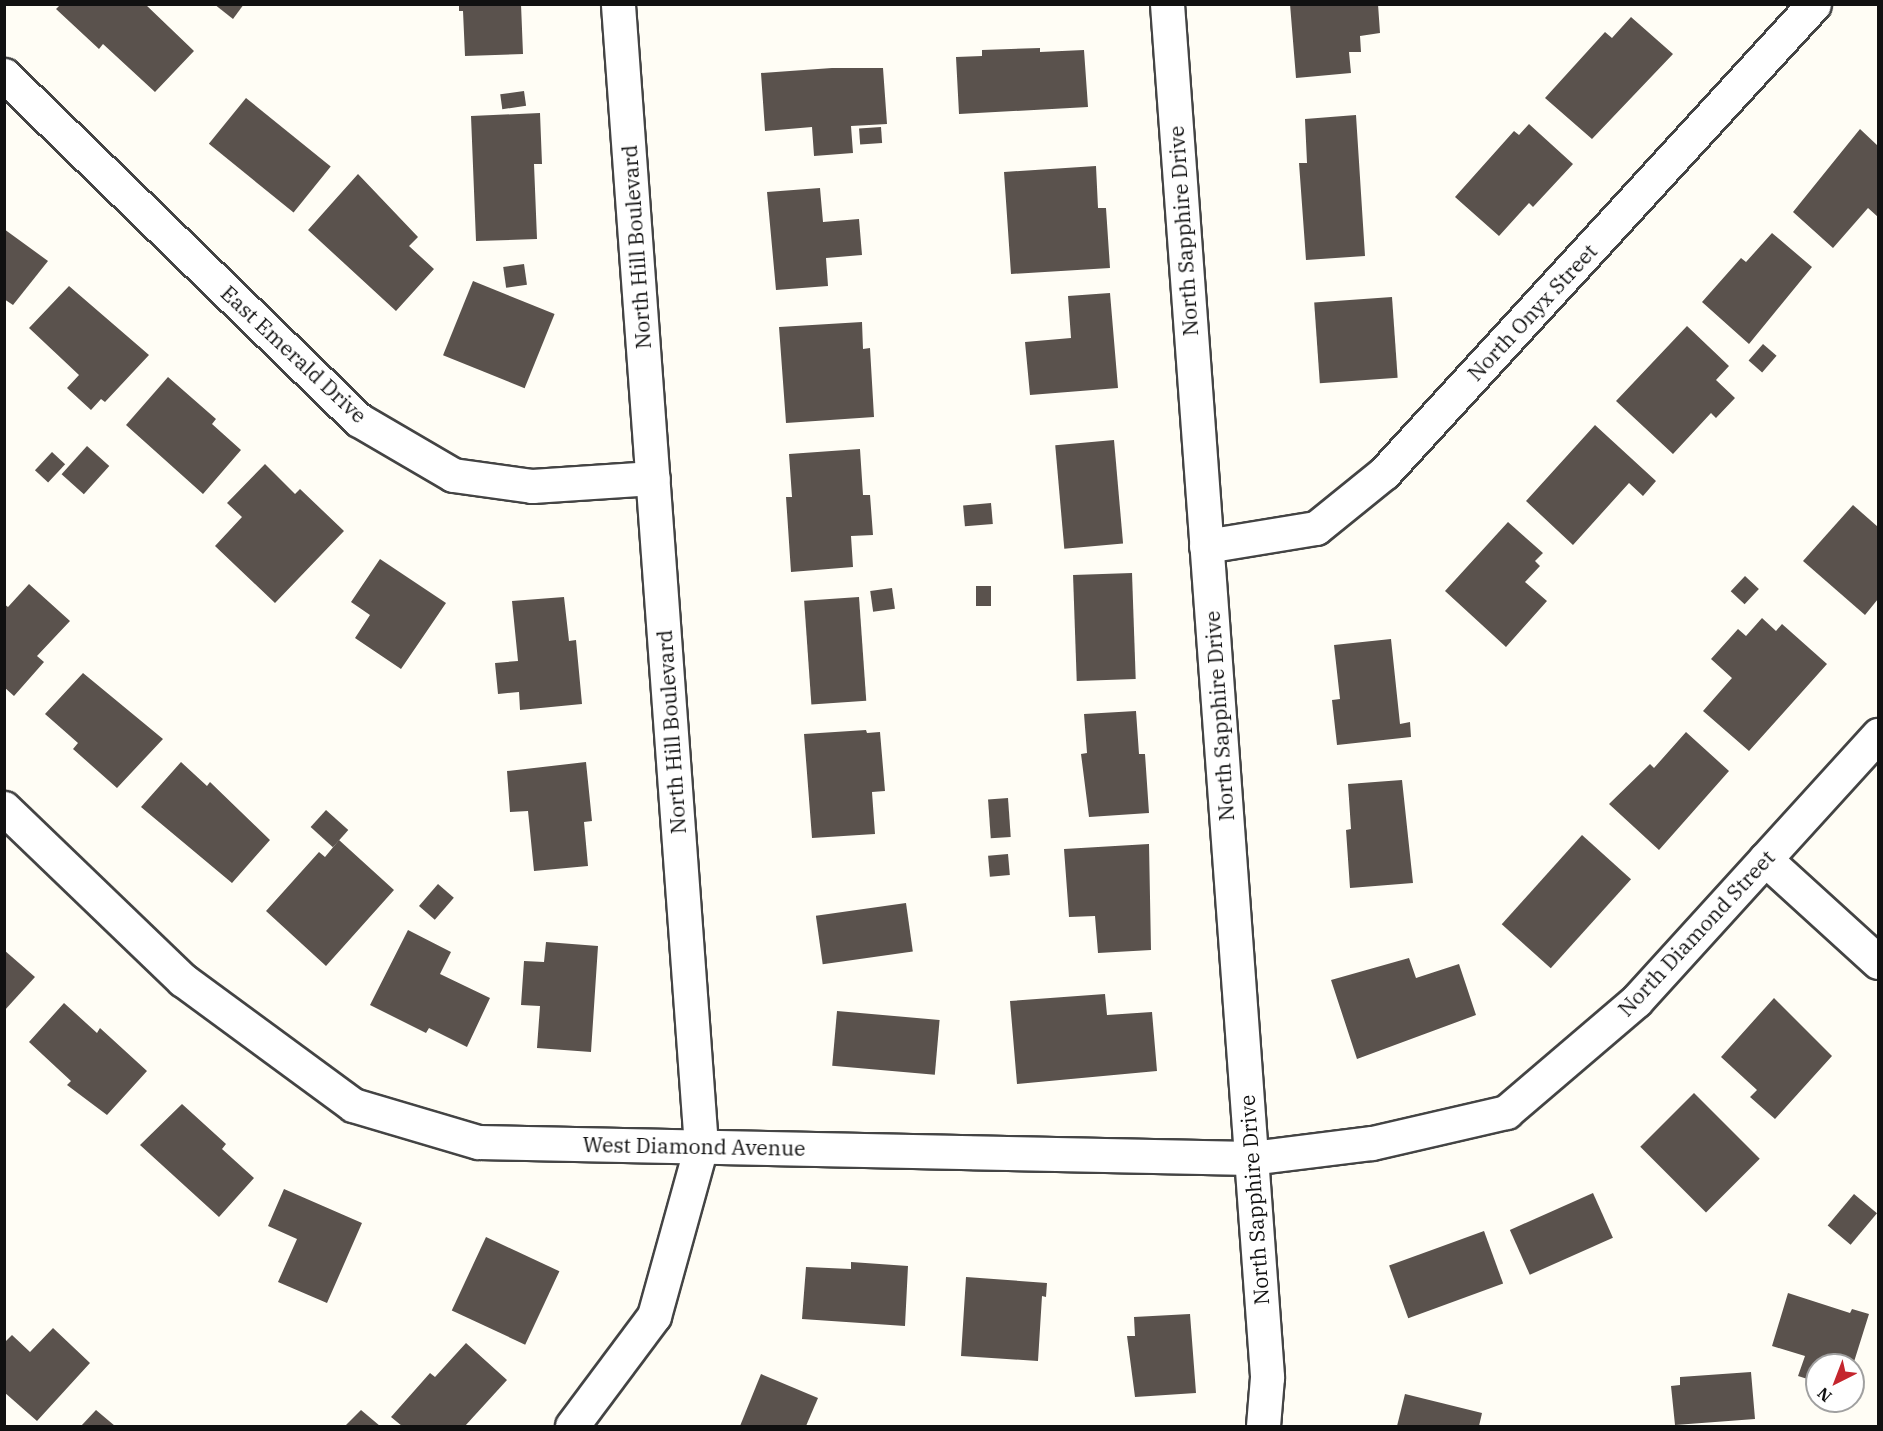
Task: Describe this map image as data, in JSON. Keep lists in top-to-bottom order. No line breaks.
{"streets":{"street":["North Sapphire Drive","North Hill Boulevard","North Onyx Street","East Emerald Drive","North Diamond Street","West Diamond Avenue"]},"crossings":[["North Sapphire Drive","North Onyx Street"],["North Sapphire Drive","North Diamond Street"],["North Sapphire Drive","West Diamond Avenue"],["North Hill Boulevard","East Emerald Drive"],["North Hill Boulevard","West Diamond Avenue"],["North Diamond Street","West Diamond Avenue"]],"north":"bottom left"}
